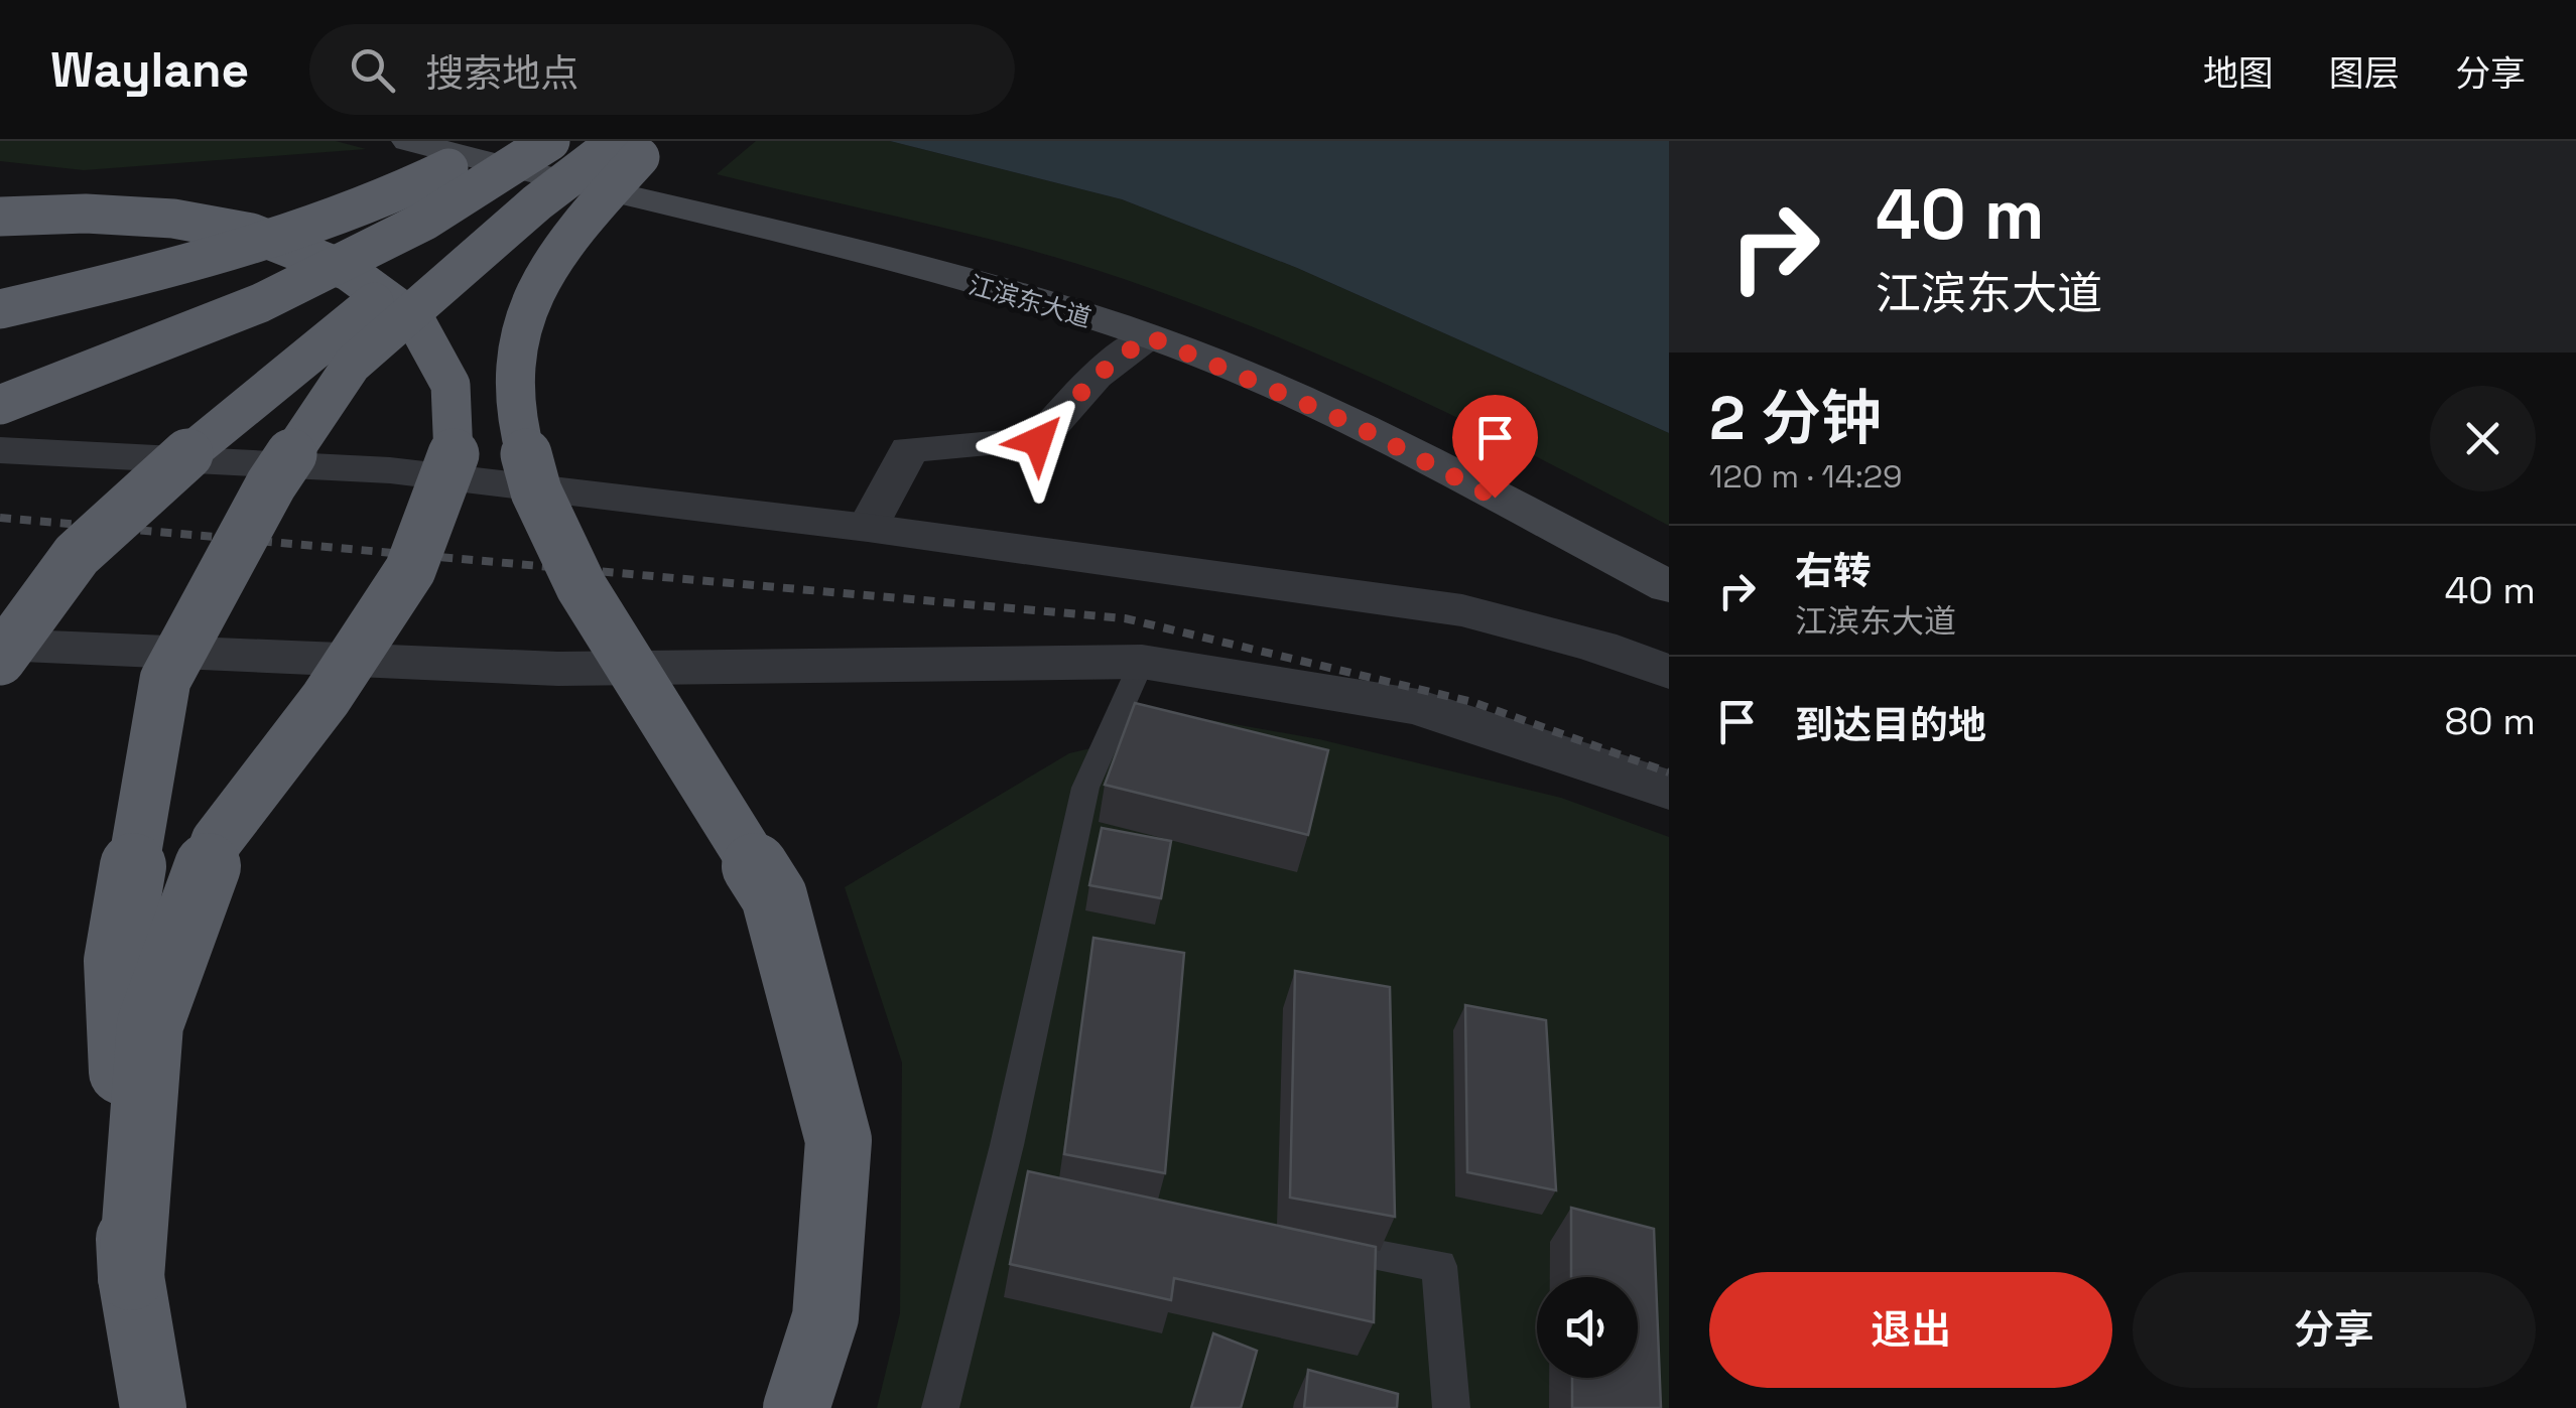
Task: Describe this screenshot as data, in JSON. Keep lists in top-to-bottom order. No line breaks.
{"streets":{"main road":["江滨东大道"]},"page":{"header":"Waylane","search":"搜索地点","nav":["地图","图层","分享"],"turn":["40 m","江滨东大道"],"heading":["2 分钟","120 m · 14:29"],"list":[{"name":"右转","note":"江滨东大道","value":"40 m"},{"name":"到达目的地","value":"80 m"}],"buttons":["退出","分享"]}}
